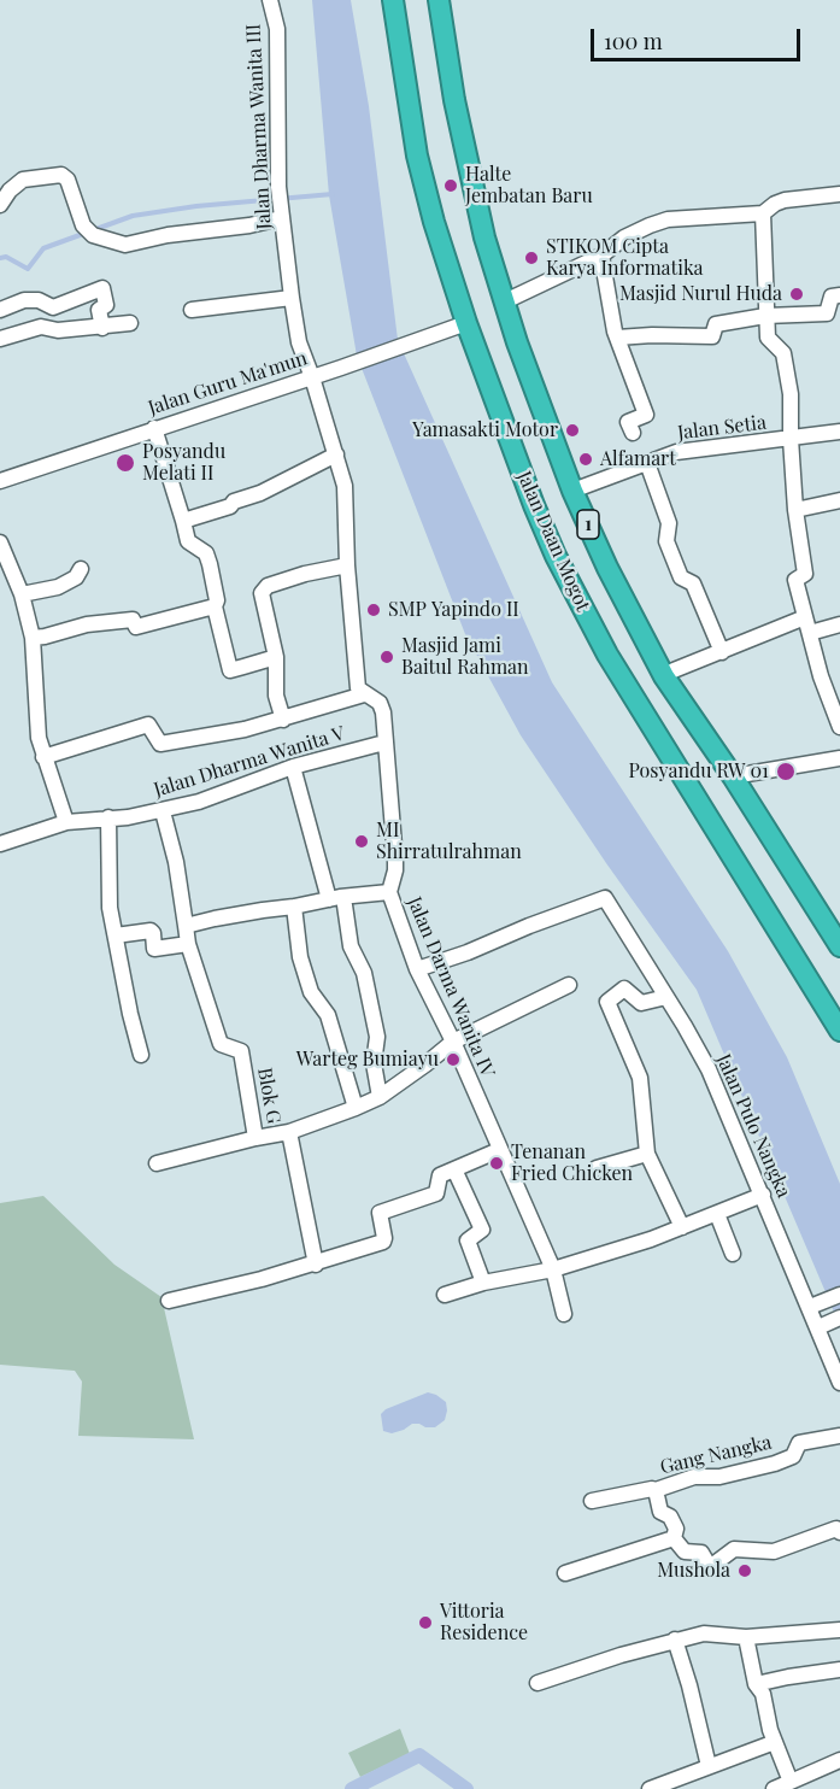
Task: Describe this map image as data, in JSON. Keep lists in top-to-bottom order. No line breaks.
{"streets":{"highway":["1","Jalan Daan Mogot"],"street":["Jalan Dharma Wanita III","Jalan Guru Ma'mun","Jalan Setia","Jalan Dharma Wanita V","Jalan Darma Wanita IV","Blok G","Jalan Pulo Nangka","Gang Nangka"]},"crossings":[["Jalan Dharma Wanita III","Jalan Guru Ma'mun"],["Jalan Dharma Wanita III","Jalan Darma Wanita IV"],["Jalan Guru Ma'mun","Jalan Daan Mogot"],["Jalan Guru Ma'mun","Jalan Darma Wanita IV"],["Jalan Setia","Jalan Daan Mogot"],["Jalan Dharma Wanita V","Jalan Darma Wanita IV"],["Jalan Darma Wanita IV","Blok G"],["Jalan Darma Wanita IV","Jalan Pulo Nangka"]],"places":["Halte Jembatan Baru","STIKOM Cipta Karya Informatika","Masjid Nurul Huda","Yamasakti Motor","Alfamart","Posyandu Melati II","SMP Yapindo II","Masjid Jami Baitul Rahman","Posyandu RW 01","MI Shirratulrahman","Warteg Bumiayu","Tenanan Fried Chicken","Mushola","Vittoria Residence"],"scale_bar":"100 m"}
